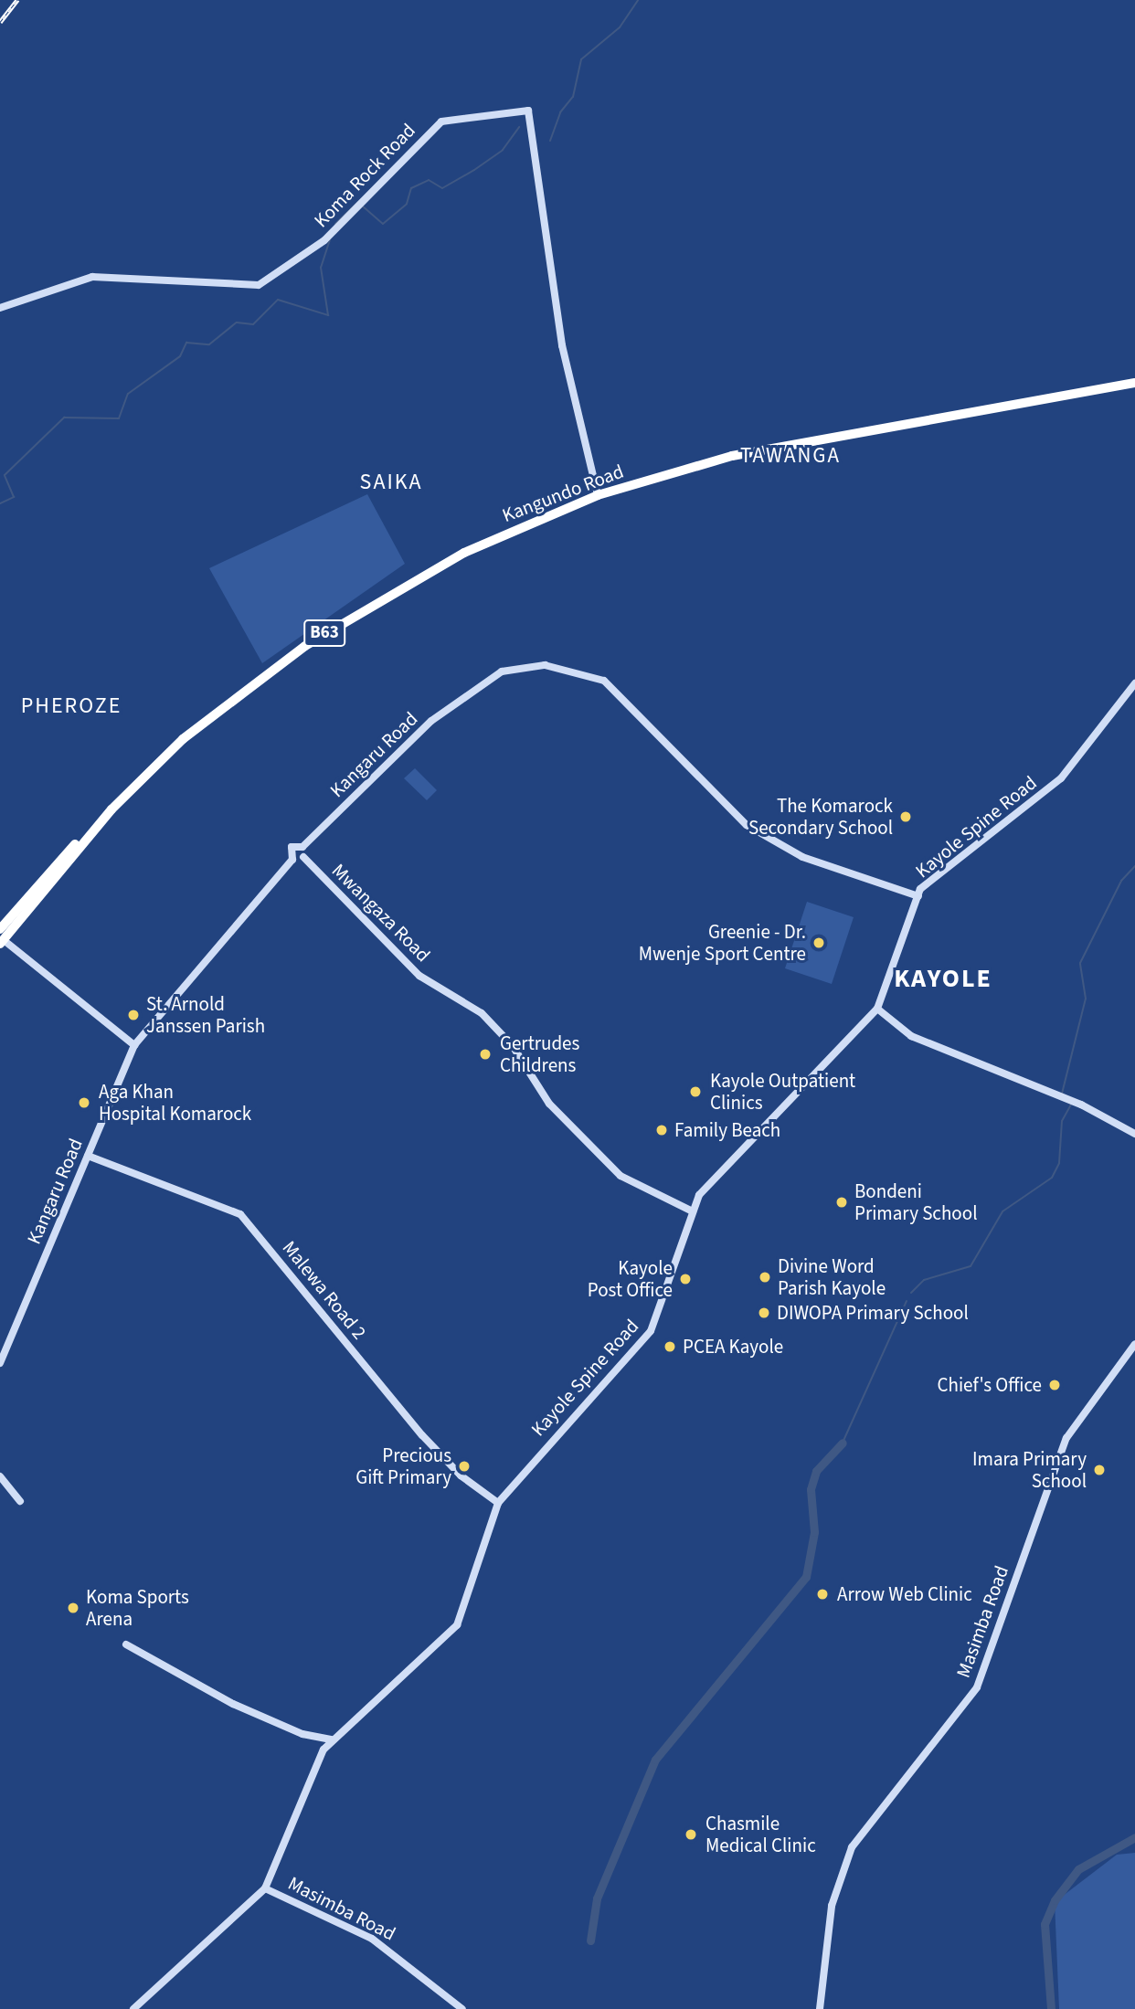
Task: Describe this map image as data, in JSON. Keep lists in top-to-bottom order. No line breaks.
{"streets":{"highway":["Kangundo Road","B63"],"main road":["Koma Rock Road","Kangaru Road","Kayole Spine Road","Mwangaza Road","Malewa Road 2","Masimba Road"]},"crossings":[["Koma Rock Road","Kangundo Road"],["Kangaru Road","Kayole Spine Road"],["Kangaru Road","Malewa Road 2"],["Kayole Spine Road","Mwangaza Road"],["Kayole Spine Road","Malewa Road 2"],["Kayole Spine Road","Masimba Road"]],"districts":["TAWANGA","SAIKA","PHEROZE","KAYOLE"],"places":["The Komarock Secondary School","Greenie - Dr. Mwenje Sport Centre","St. Arnold Janssen Parish","Gertrudes Childrens","Kayole Outpatient Clinics","Aga Khan Hospital Komarock","Family Beach","Bondeni Primary School","Divine Word Parish Kayole","Kayole Post Office","DIWOPA Primary School","PCEA Kayole","Chief's Office","Precious Gift Primary","Imara Primary School","Arrow Web Clinic","Koma Sports Arena","Chasmile Medical Clinic"]}
